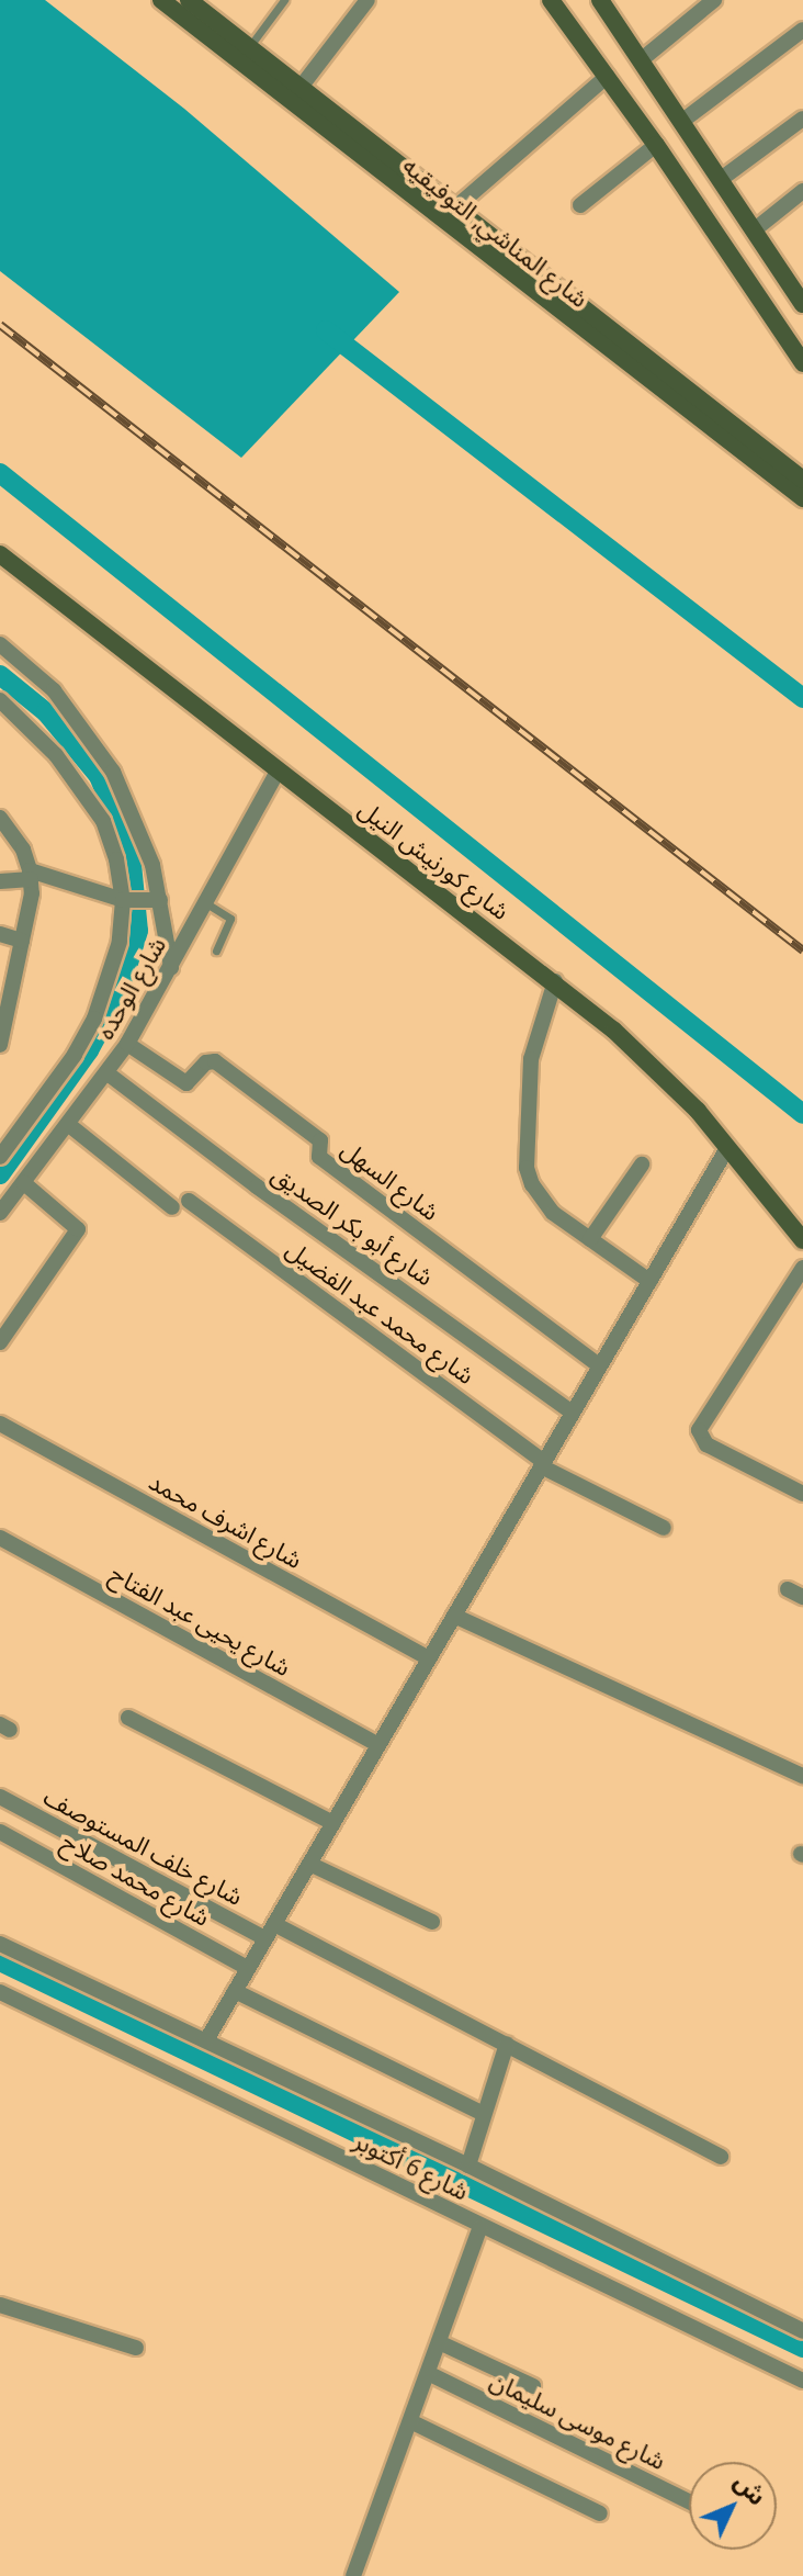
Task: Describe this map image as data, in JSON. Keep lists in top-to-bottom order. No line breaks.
{"streets":{"main road":["شارع المناشي, التوفيقيه","شارع كورنيش النيل"],"street":["شارع الوحده","شارع السهل","شارع أبو بكر الصديق","شارع محمد عبد الفضيل","شارع اشرف محمد","شارع يحيى عبد الفتاح","شارع خلف المستوصف","شارع محمد صلاح","شارع 6 أكتوبر","شارع موسى سليمان"]},"crossings":[["شارع كورنيش النيل","شارع الوحده"],["شارع الوحده","شارع السهل"],["شارع الوحده","شارع أبو بكر الصديق"]],"north":"top right"}
